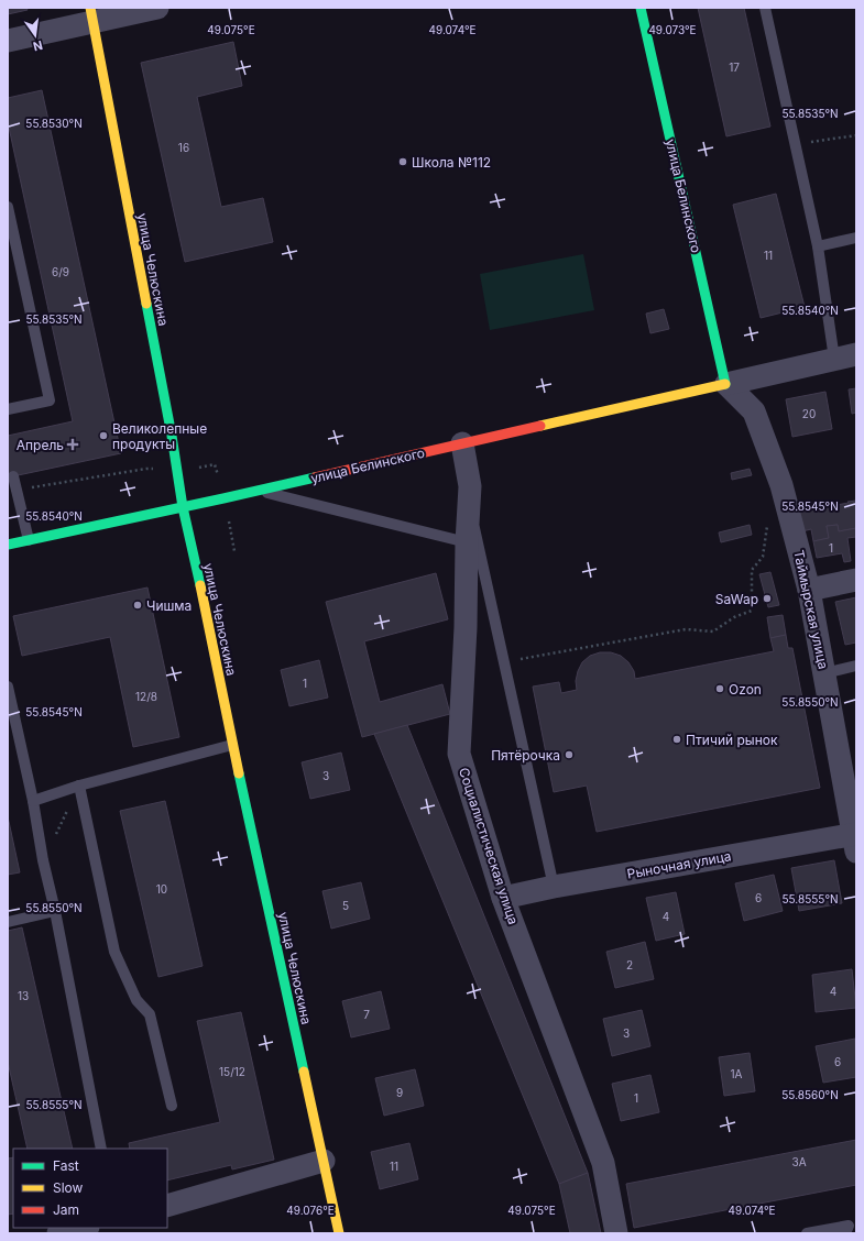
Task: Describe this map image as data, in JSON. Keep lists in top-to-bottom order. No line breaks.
{"streets":{"main road":["улица Белинского","улица Челюскина"],"street":["Таймырская улица","Социалистическая улица","Рыночная улица"]},"crossings":[["улица Белинского","улица Челюскина"],["улица Белинского","Таймырская улица"],["улица Белинского","Социалистическая улица"],["Таймырская улица","Рыночная улица"],["Социалистическая улица","Рыночная улица"]],"places":{"other":["Школа №112","Великолепные продукты","SaWap","Чишма","Ozon","Птичий рынок","Пятёрочка"],"health":["Апрель"]},"house_numbers":["17","16","11","6/9","20","1","1","12/8","3","10","6","5","4","2","4","13","7","3","6","15/12","1А","9","1","3А","11"],"legend":["Fast","Slow","Jam"],"north":"bottom","coordinates":["49.075°E","49.074°E","49.073°E","55.8535°N","55.8530°N","55.8540°N","55.8545°N","55.8550°N","55.8555°N","55.8560°N","49.076°E"]}
